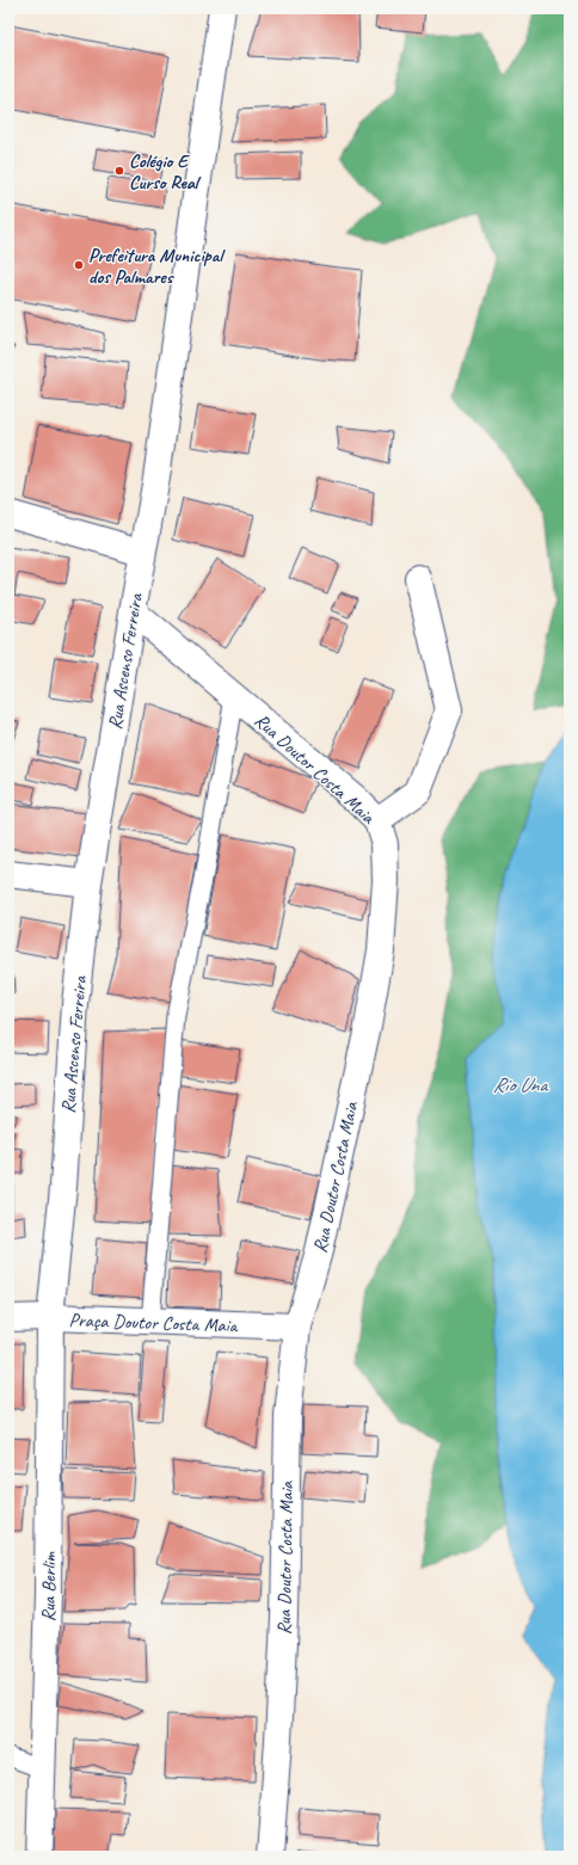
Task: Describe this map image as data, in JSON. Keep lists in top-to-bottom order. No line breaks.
{"streets":{"street":["Rua Ascenso Ferreira","Rua Doutor Costa Maia","Praça Doutor Costa Maia","Rua Berlim"]},"crossings":[["Rua Ascenso Ferreira","Rua Doutor Costa Maia"],["Rua Ascenso Ferreira","Praça Doutor Costa Maia"],["Rua Ascenso Ferreira","Rua Berlim"],["Rua Doutor Costa Maia","Praça Doutor Costa Maia"],["Praça Doutor Costa Maia","Rua Berlim"]],"water":["Rio Una"],"places":["Colégio E Curso Real","Prefeitura Municipal dos Palmares"]}
